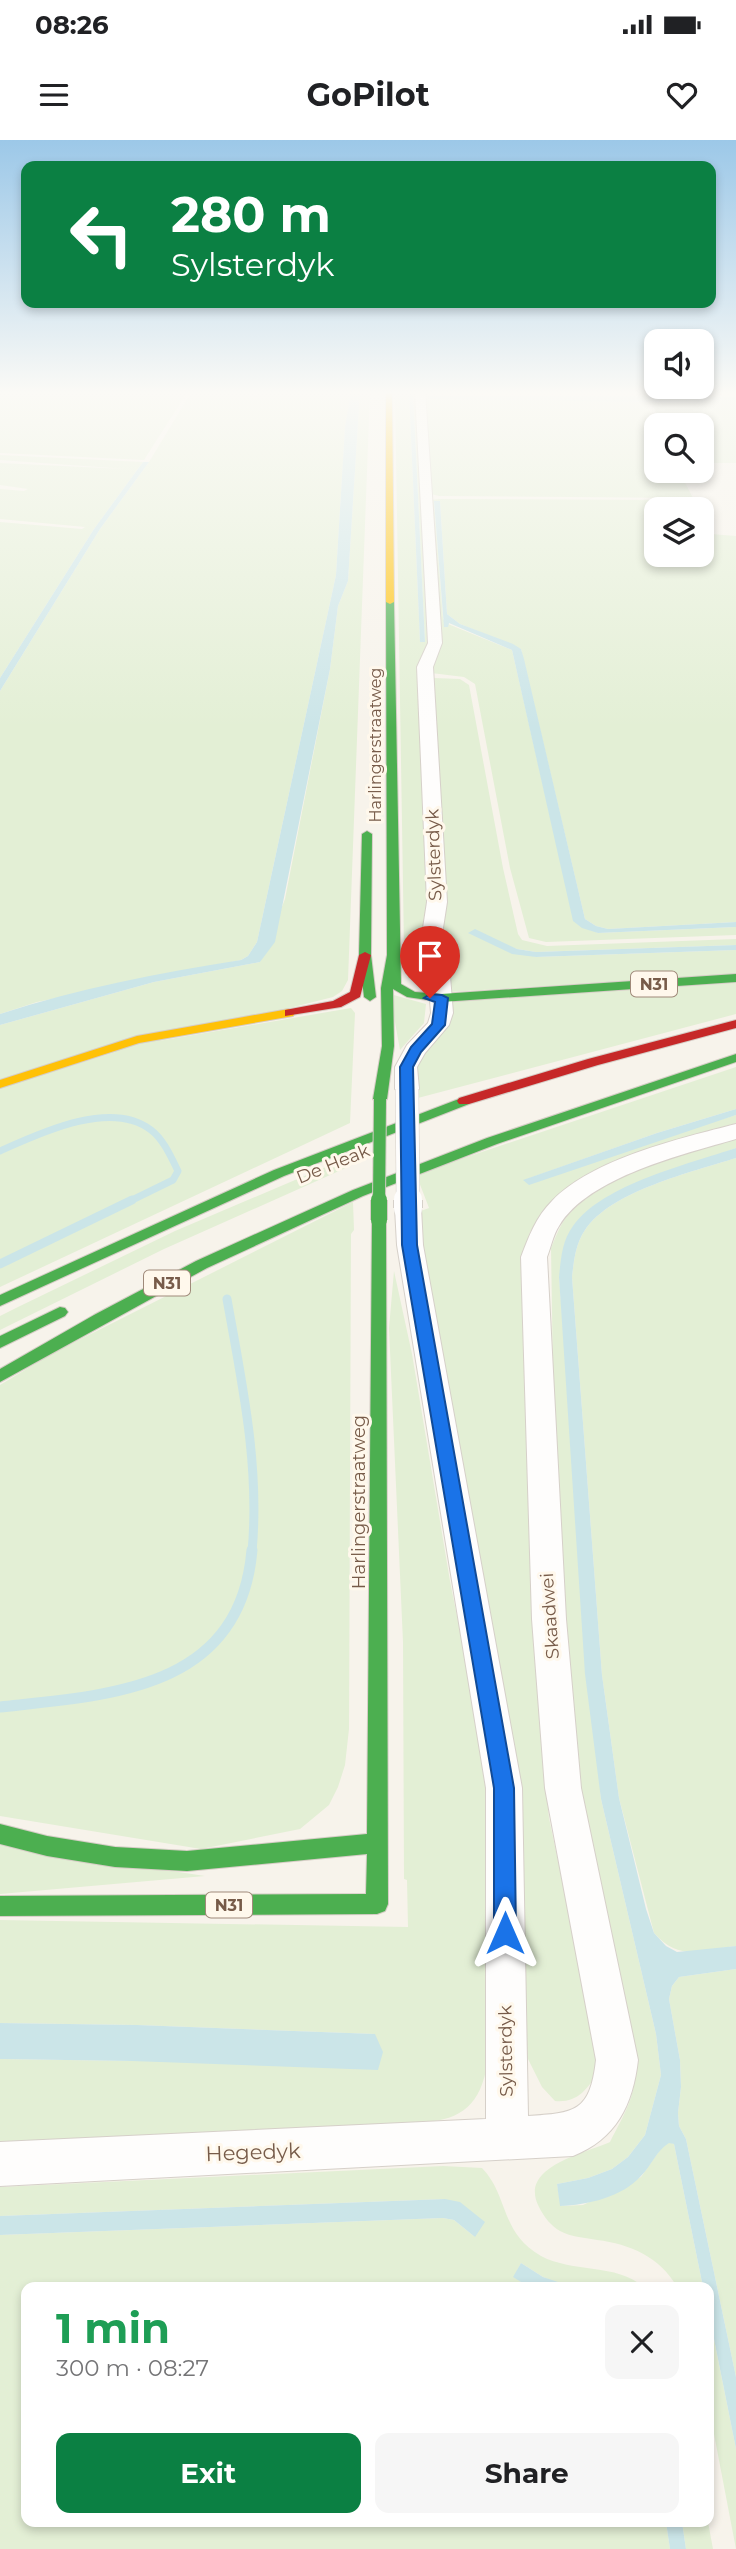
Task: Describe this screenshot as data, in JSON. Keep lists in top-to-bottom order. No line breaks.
{"streets":{"main road":["Harlingerstraatweg","N31","De Heak"],"street":["Sylsterdyk","Skaadwei","Hegedyk"]},"crossings":[["Harlingerstraatweg","Sylsterdyk"],["Harlingerstraatweg","N31"],["Sylsterdyk","N31"],["Sylsterdyk","Skaadwei"],["Sylsterdyk","Hegedyk"],["Skaadwei","Hegedyk"]],"page":{"status":"08:26","header":"GoPilot","turn":["280 m","Sylsterdyk"],"heading":["1 min","300 m · 08:27"],"buttons":["Exit","Share"]}}
